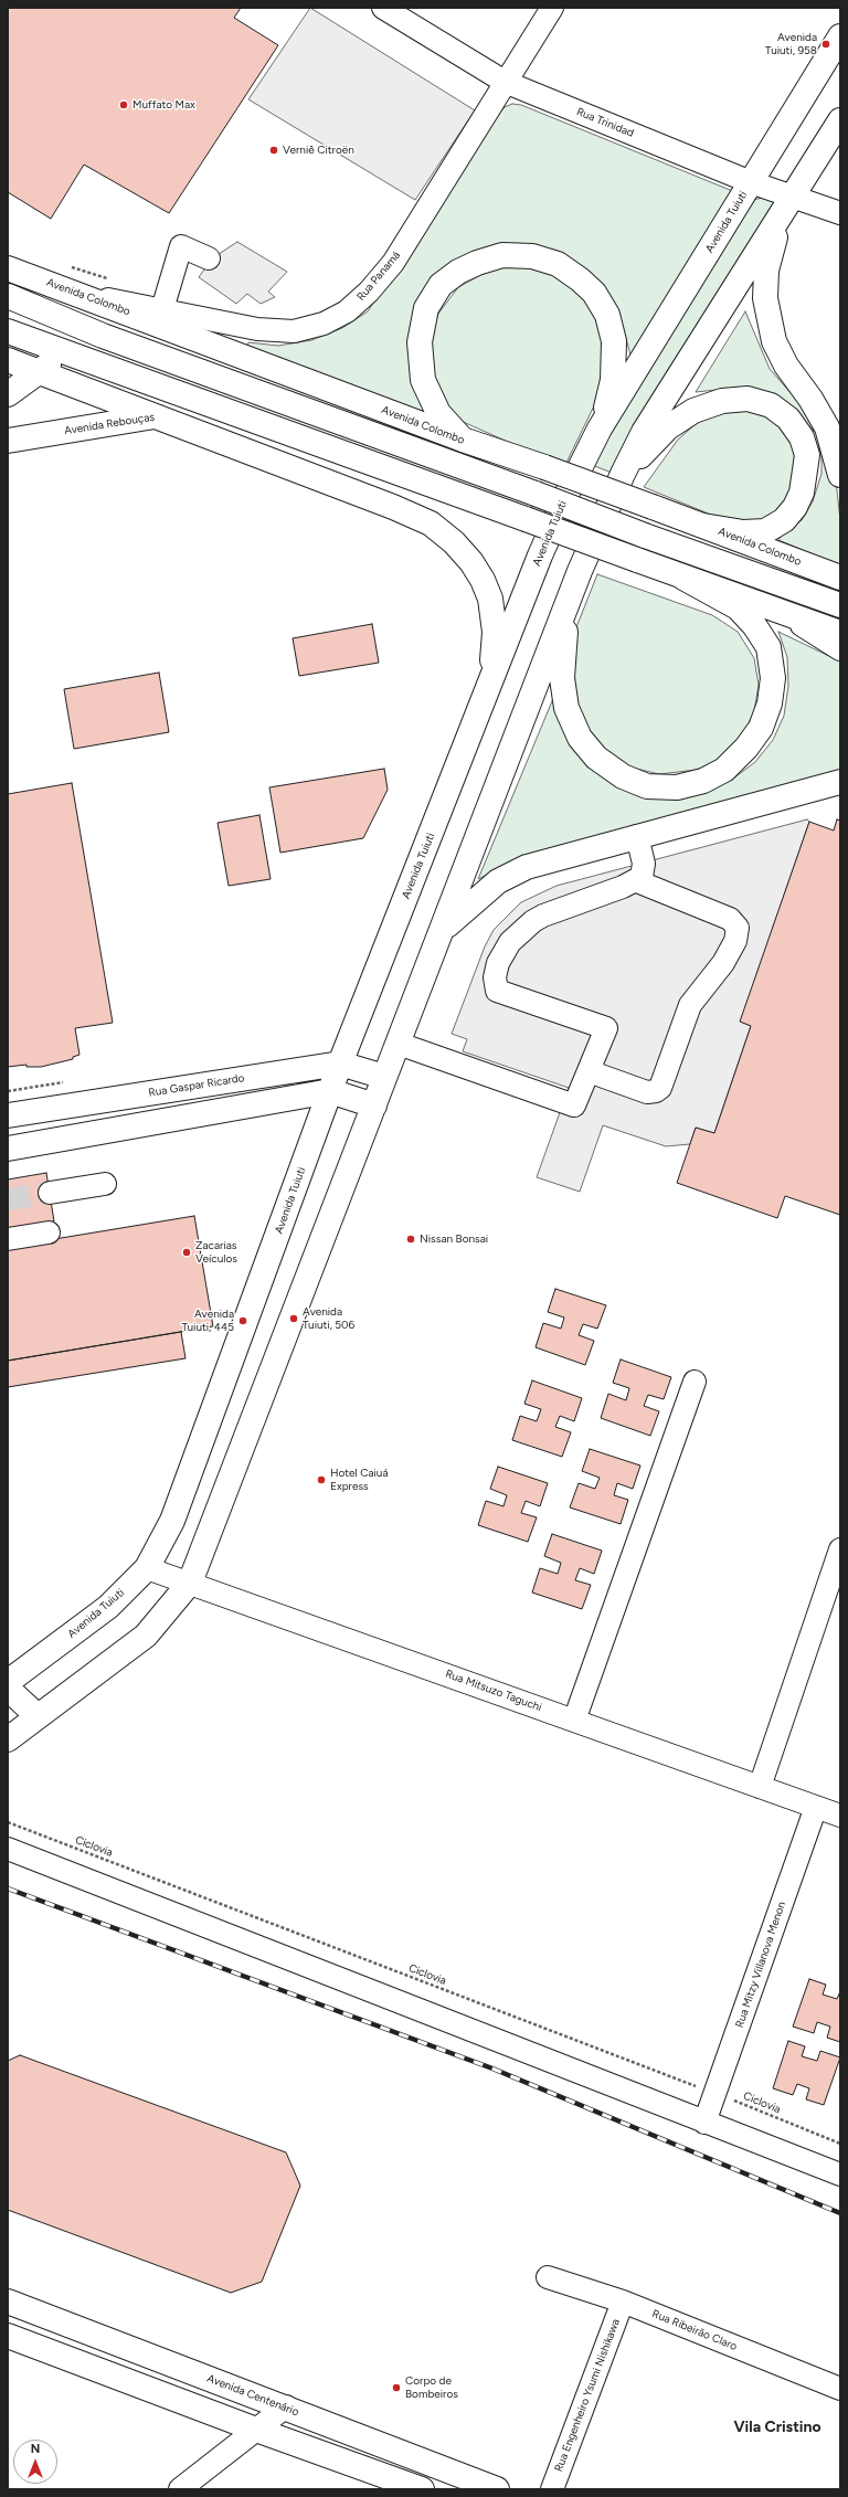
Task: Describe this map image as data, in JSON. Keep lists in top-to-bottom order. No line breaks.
{"streets":{"main road":["Avenida Tuiuti","Avenida Colombo","Avenida Rebouças","Rua Gaspar Ricardo","Avenida Centenário"],"street":["Rua Trinidad","Rua Panamá","Rua Mitsuzo Taguchi","Rua Mitzy Villanova Menon","Rua Ribeirão Claro","Rua Engenheiro Ysumi Nishikawa"],"path":["Ciclovia"]},"crossings":[["Rua Trinidad","Avenida Tuiuti"],["Rua Trinidad","Rua Panamá"],["Avenida Tuiuti","Rua Gaspar Ricardo"],["Avenida Tuiuti","Rua Mitsuzo Taguchi"],["Rua Panamá","Avenida Colombo"],["Rua Mitsuzo Taguchi","Rua Mitzy Villanova Menon"],["Ciclovia","Rua Mitzy Villanova Menon"],["Rua Ribeirão Claro","Rua Engenheiro Ysumi Nishikawa"]],"districts":["Vila Cristino"],"places":["Avenida Tuiuti, 958","Muffato Max","Verniê Citroën","Nissan Bonsai","Zacarias Veículos","Avenida Tuiuti, 506","Avenida Tuiuti, 445","Hotel Caiuá Express","Corpo de Bombeiros"],"north":"top"}
